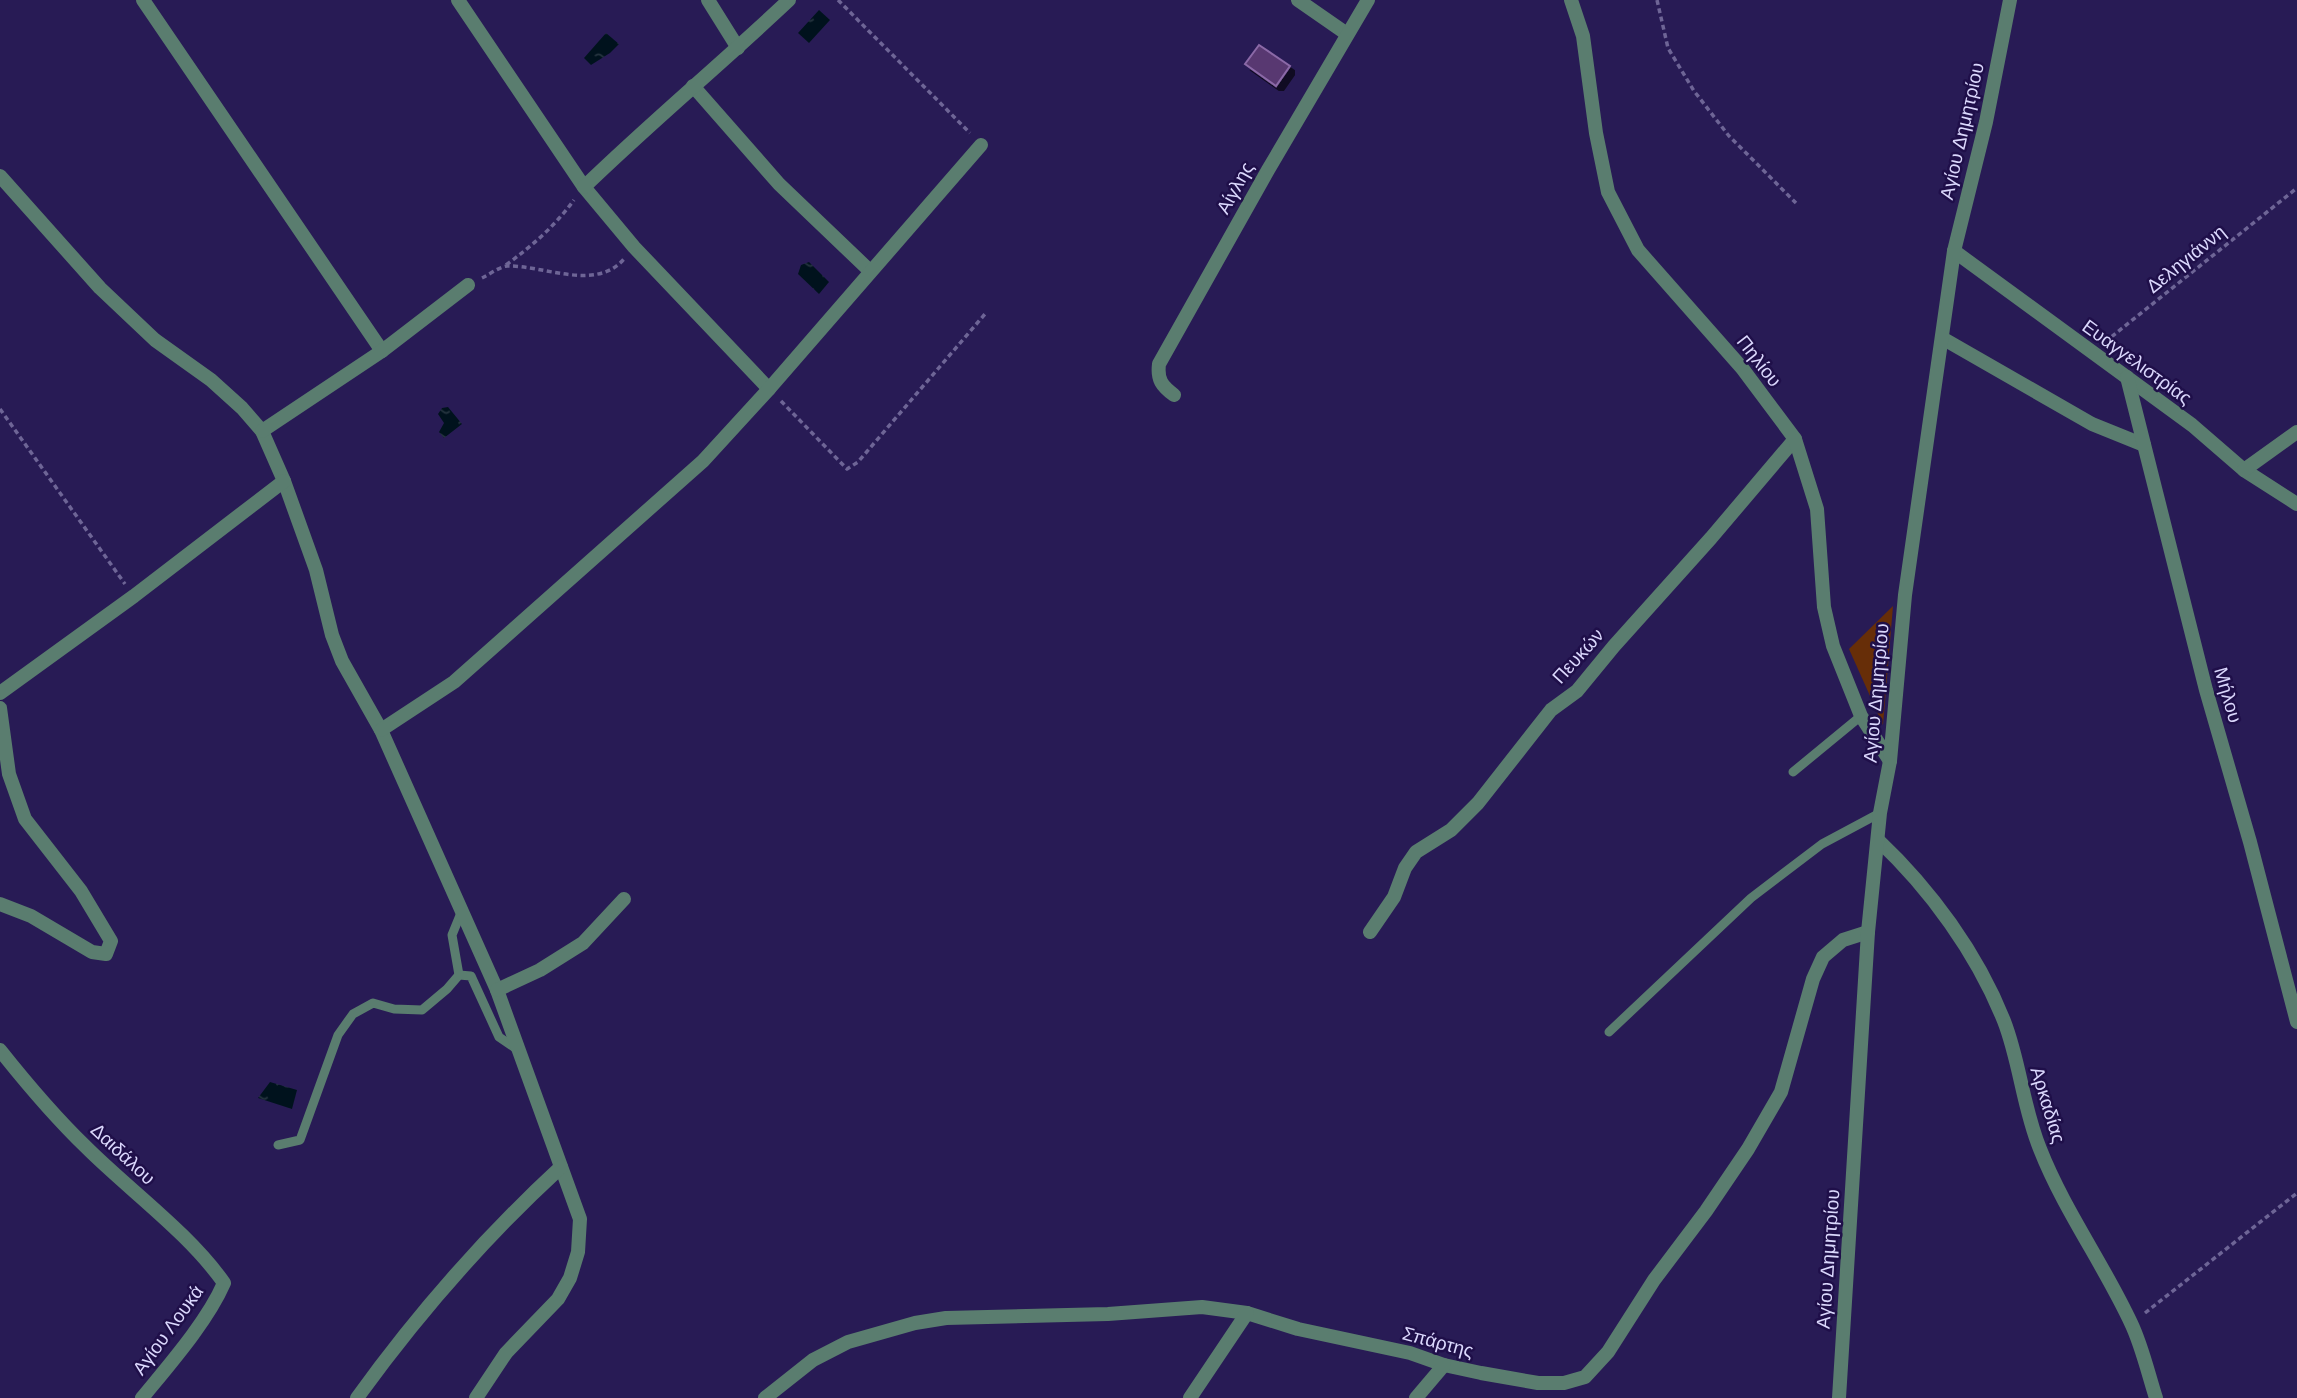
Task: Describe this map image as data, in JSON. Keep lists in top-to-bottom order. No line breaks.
{"streets":{"street":["Αγίου Δημητρίου","Αίγλης","Πηλίου","Ευαγγελιστρίας","Πευκών","Μήλου","Αρκαδίας","Δαιδάλου","Αγίου Λουκά","Σπάρτης"],"path":["Δεληγιάννη"]},"crossings":[["Αγίου Δημητρίου","Πηλίου"],["Αγίου Δημητρίου","Ευαγγελιστρίας"],["Αγίου Δημητρίου","Αρκαδίας"],["Αγίου Δημητρίου","Σπάρτης"],["Δεληγιάννη","Ευαγγελιστρίας"],["Πηλίου","Πευκών"],["Ευαγγελιστρίας","Μήλου"],["Δαιδάλου","Αγίου Λουκά"]]}
